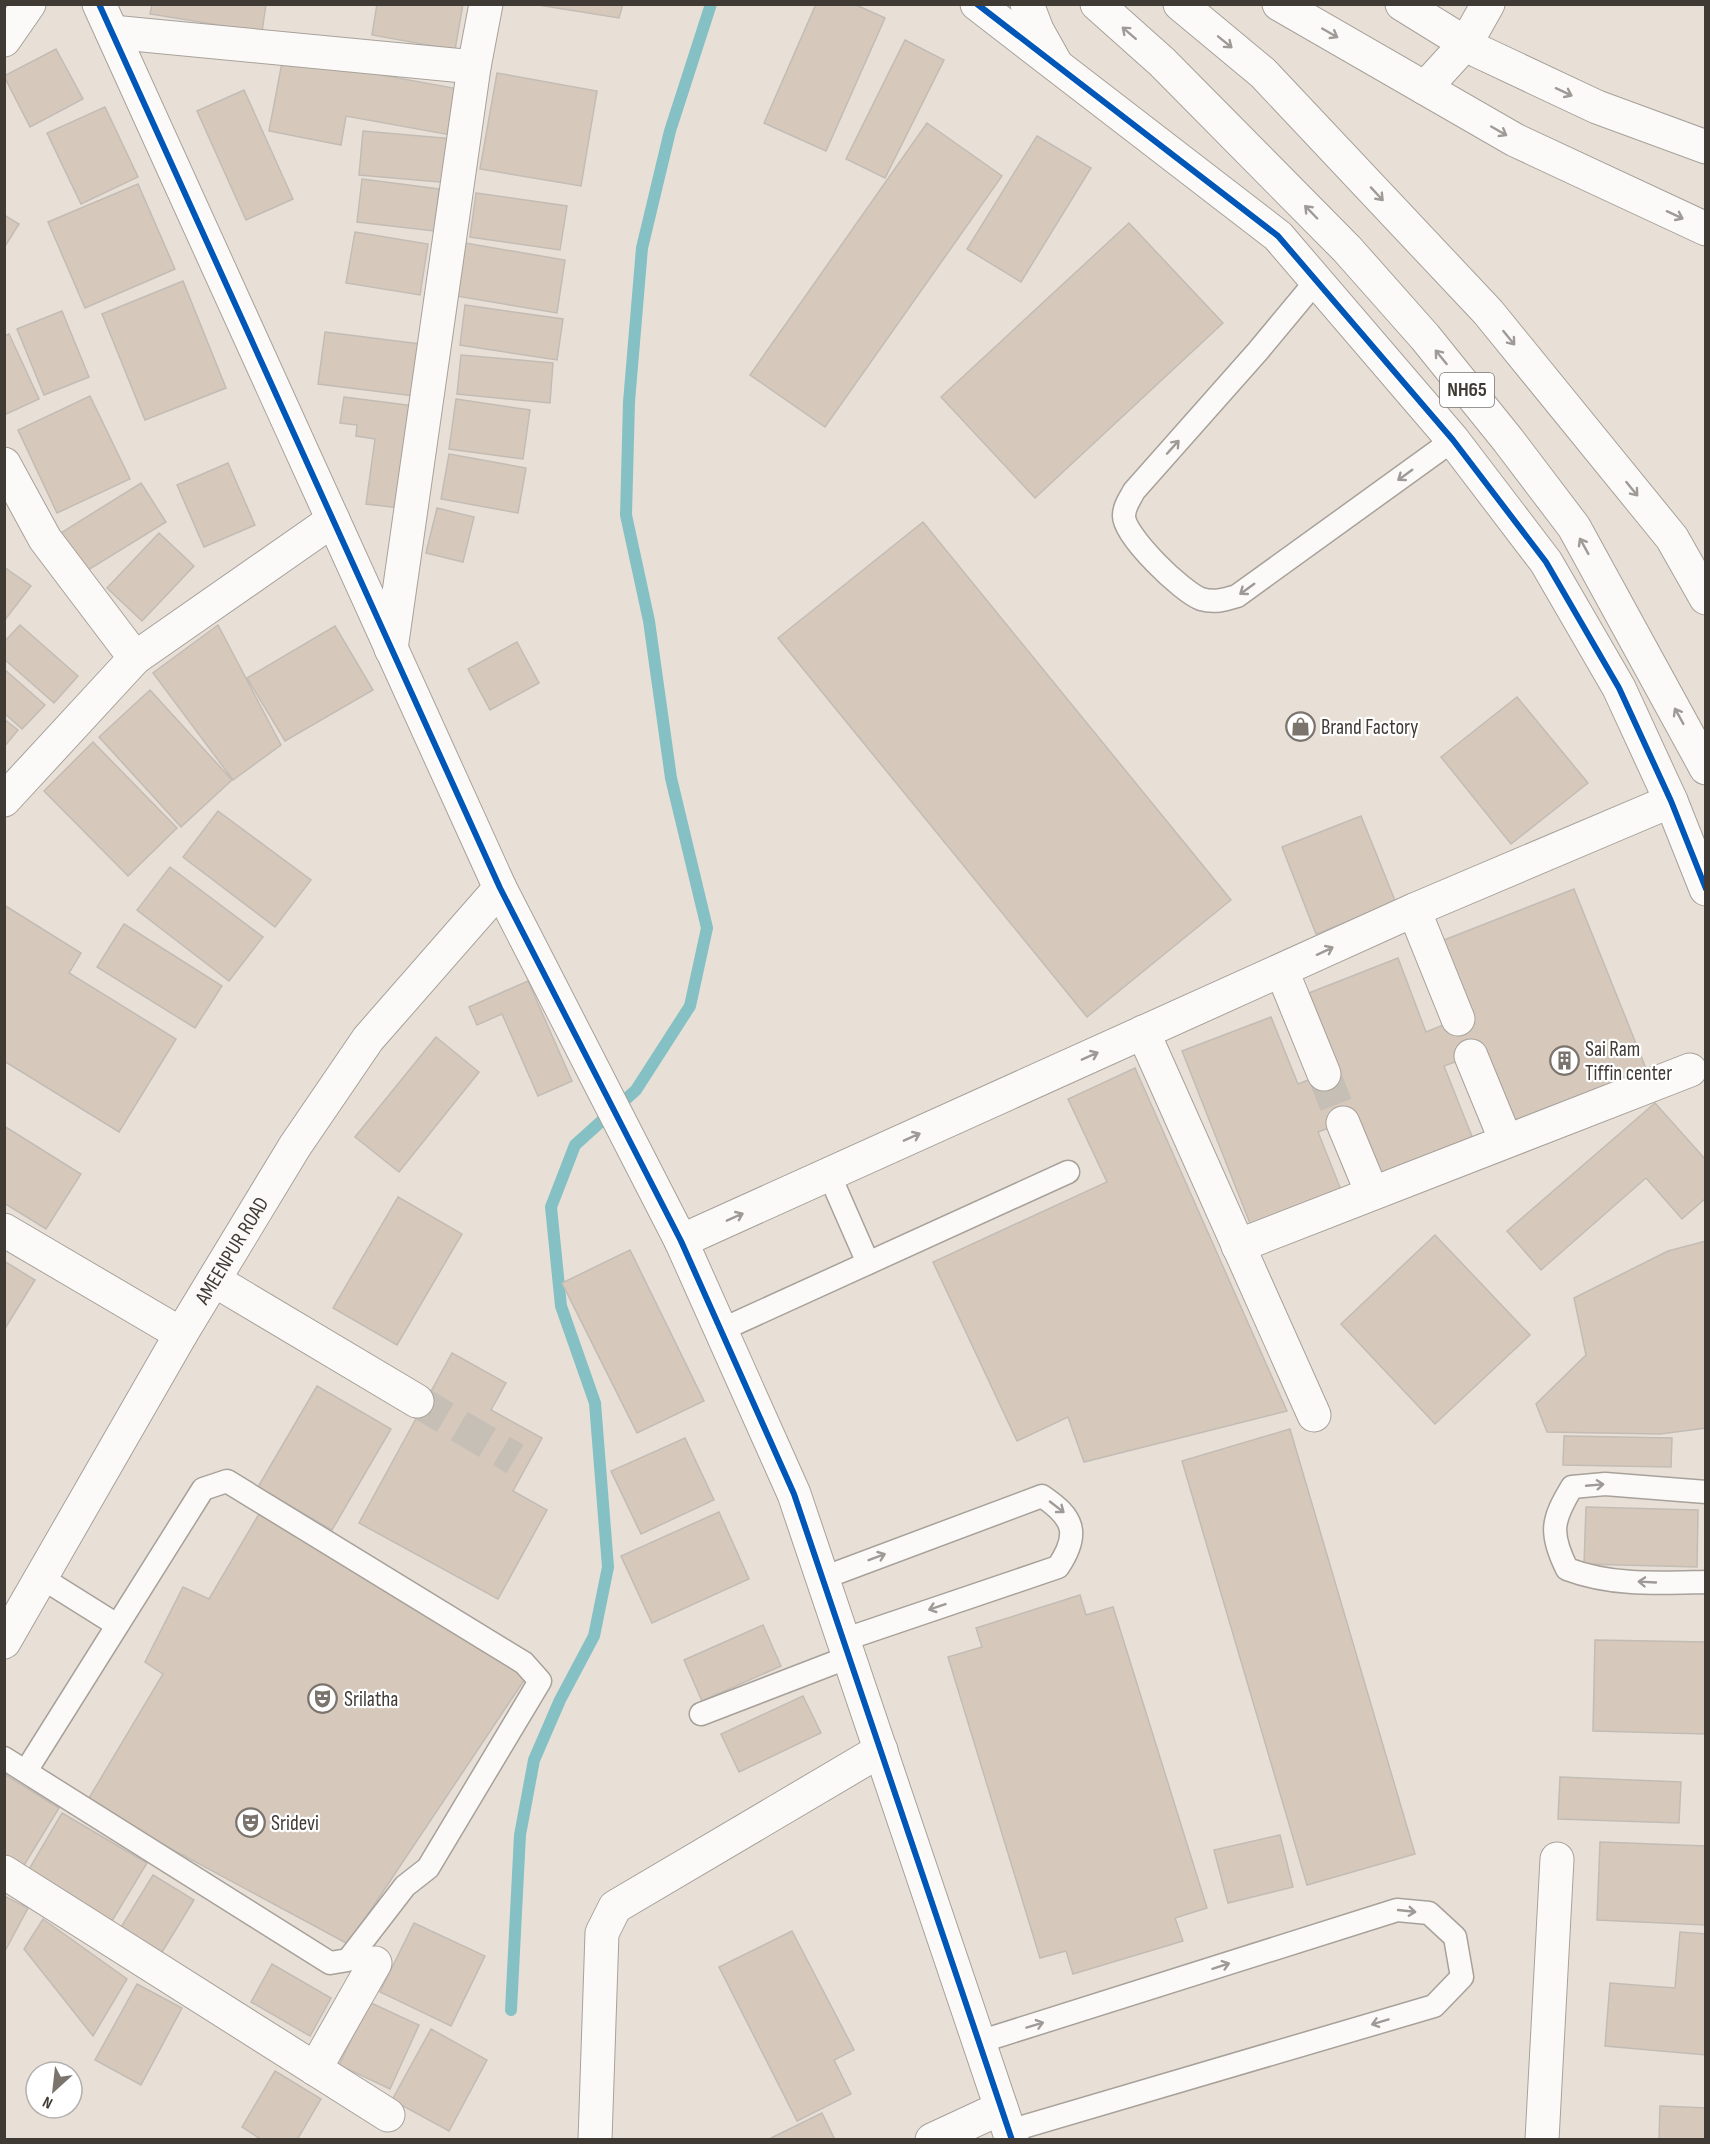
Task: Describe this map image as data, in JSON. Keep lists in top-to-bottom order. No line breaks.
{"streets":{"main road":["NH65","AMEENPUR ROAD"]},"places":{"shop":["Brand Factory"],"building":["Sai Ram Tiffin center"],"theatre":["Srilatha","Sridevi"]},"north":"bottom left"}
